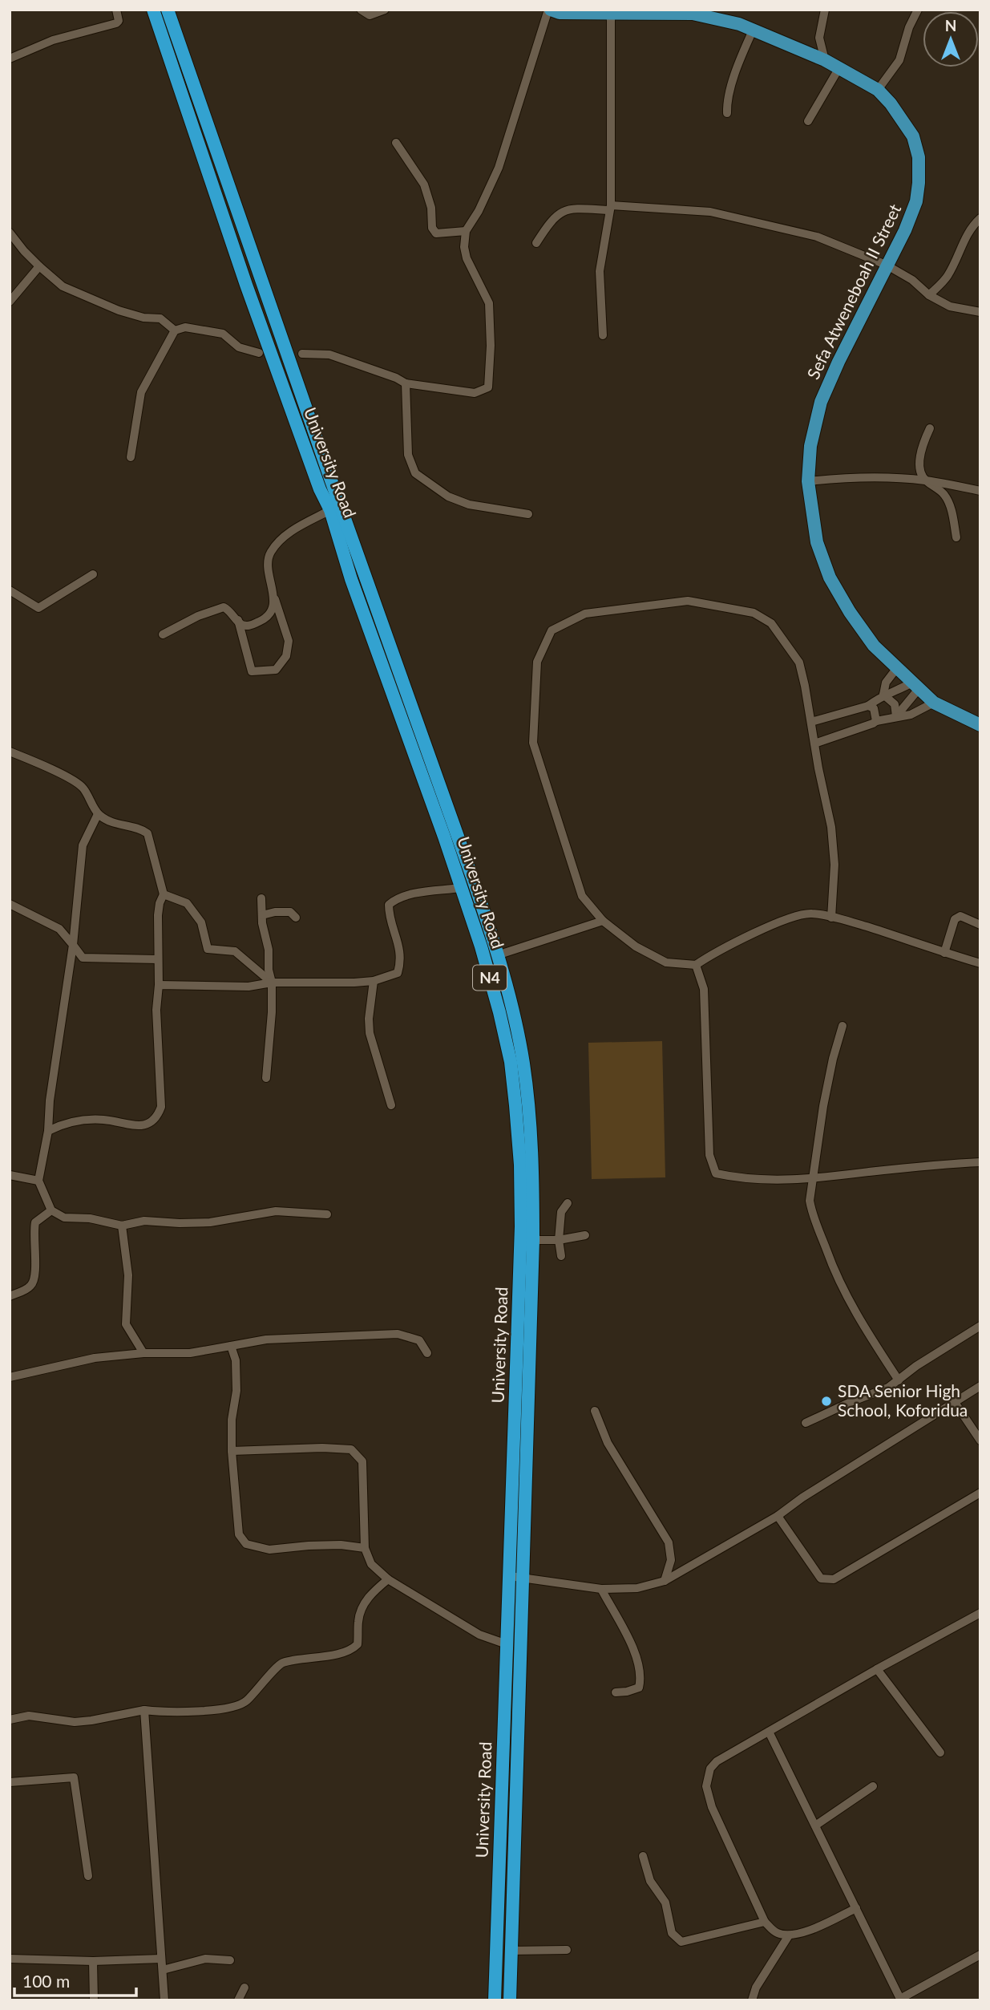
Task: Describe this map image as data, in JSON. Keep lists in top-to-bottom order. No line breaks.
{"streets":{"highway":["University Road","N4"],"main road":["Sefa Atweneboah II Street"]},"places":["SDA Senior High School, Koforidua"],"scale_bar":"100 m","north":"top"}
